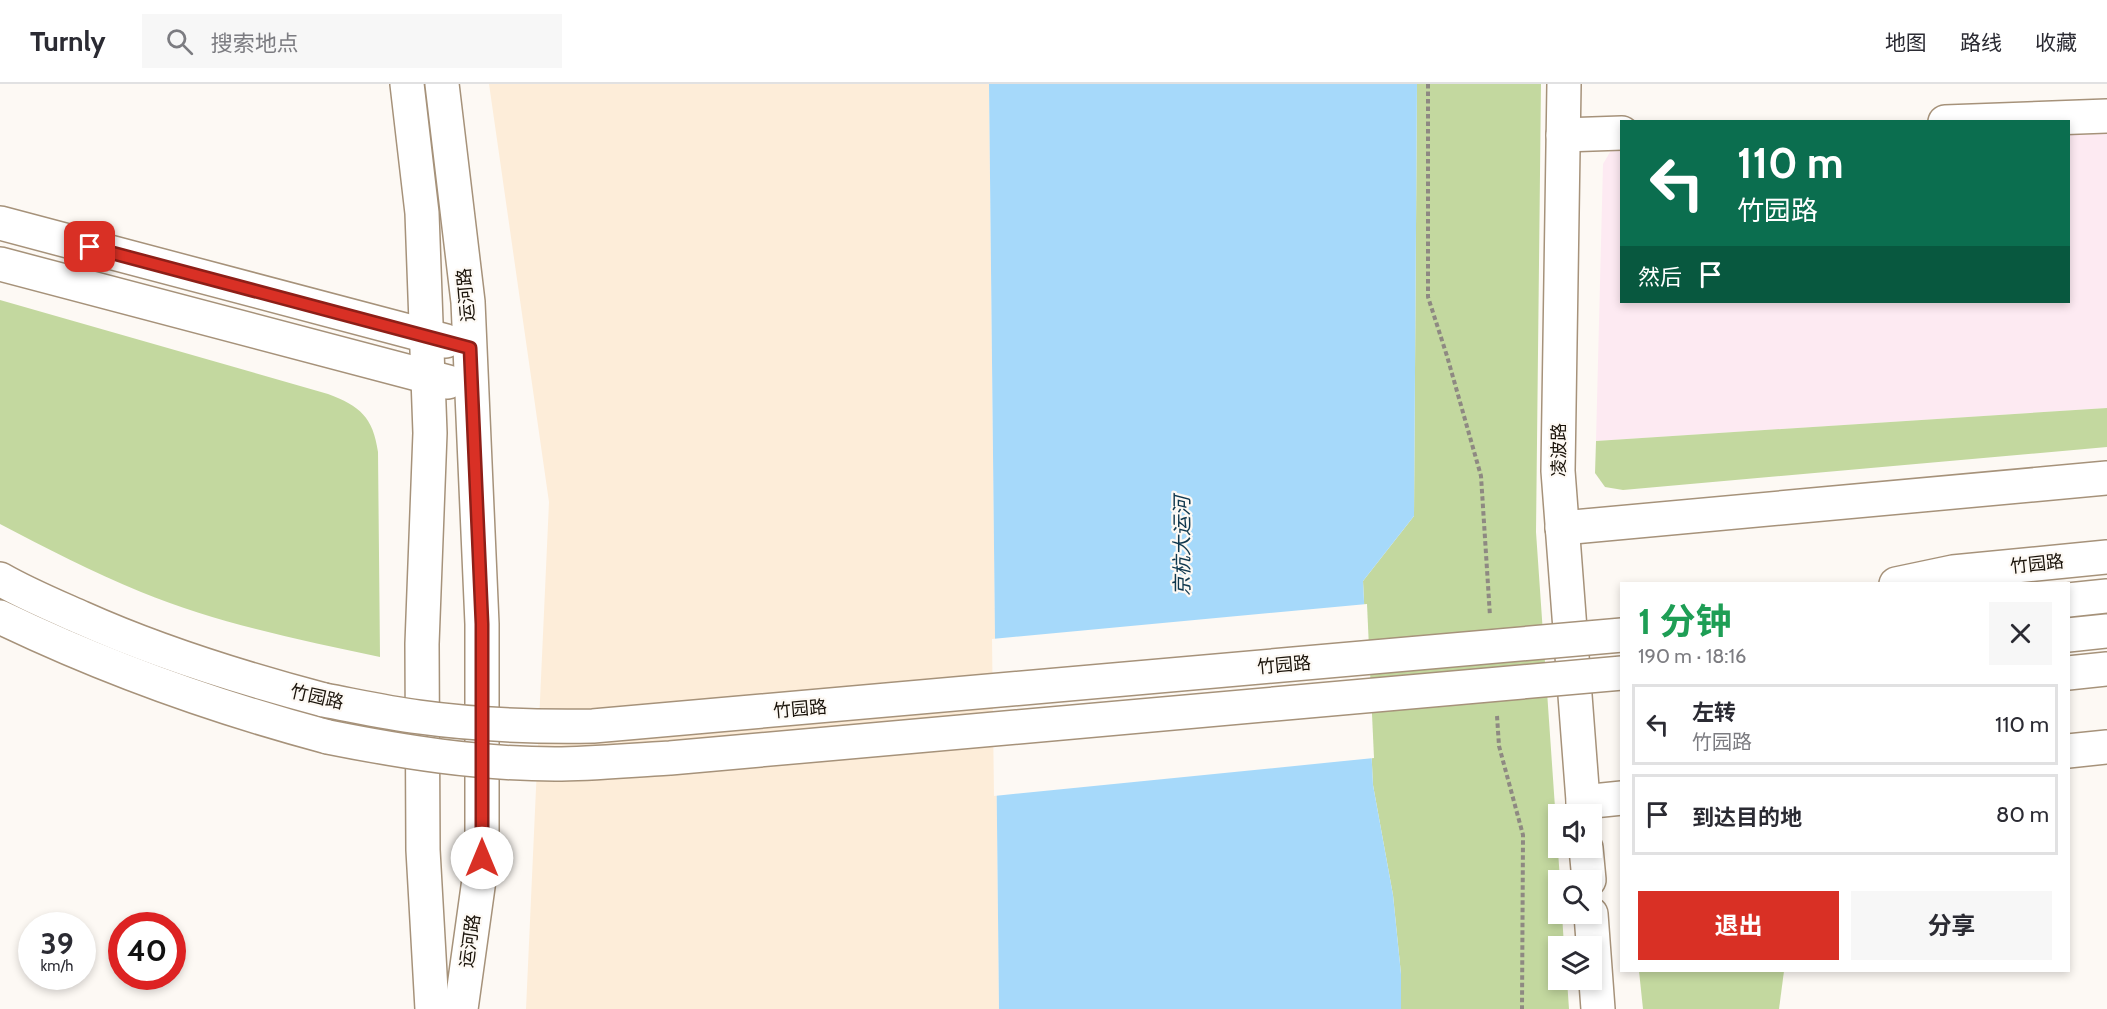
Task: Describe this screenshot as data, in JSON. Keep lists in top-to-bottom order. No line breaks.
{"streets":{"street":["运河路","凌波路","竹园路"]},"water":["京杭大运河"],"page":{"header":"Turnly","search":"搜索地点","nav":["地图","路线","收藏"],"turn":["110 m","竹园路"],"then":"然后","heading":["1 分钟","190 m · 18:16"],"list":[{"name":"左转","note":"竹园路","value":"110 m"},{"name":"到达目的地","value":"80 m"}],"buttons":["退出","分享"],"speed":"39 km/h","limit":"40"}}
